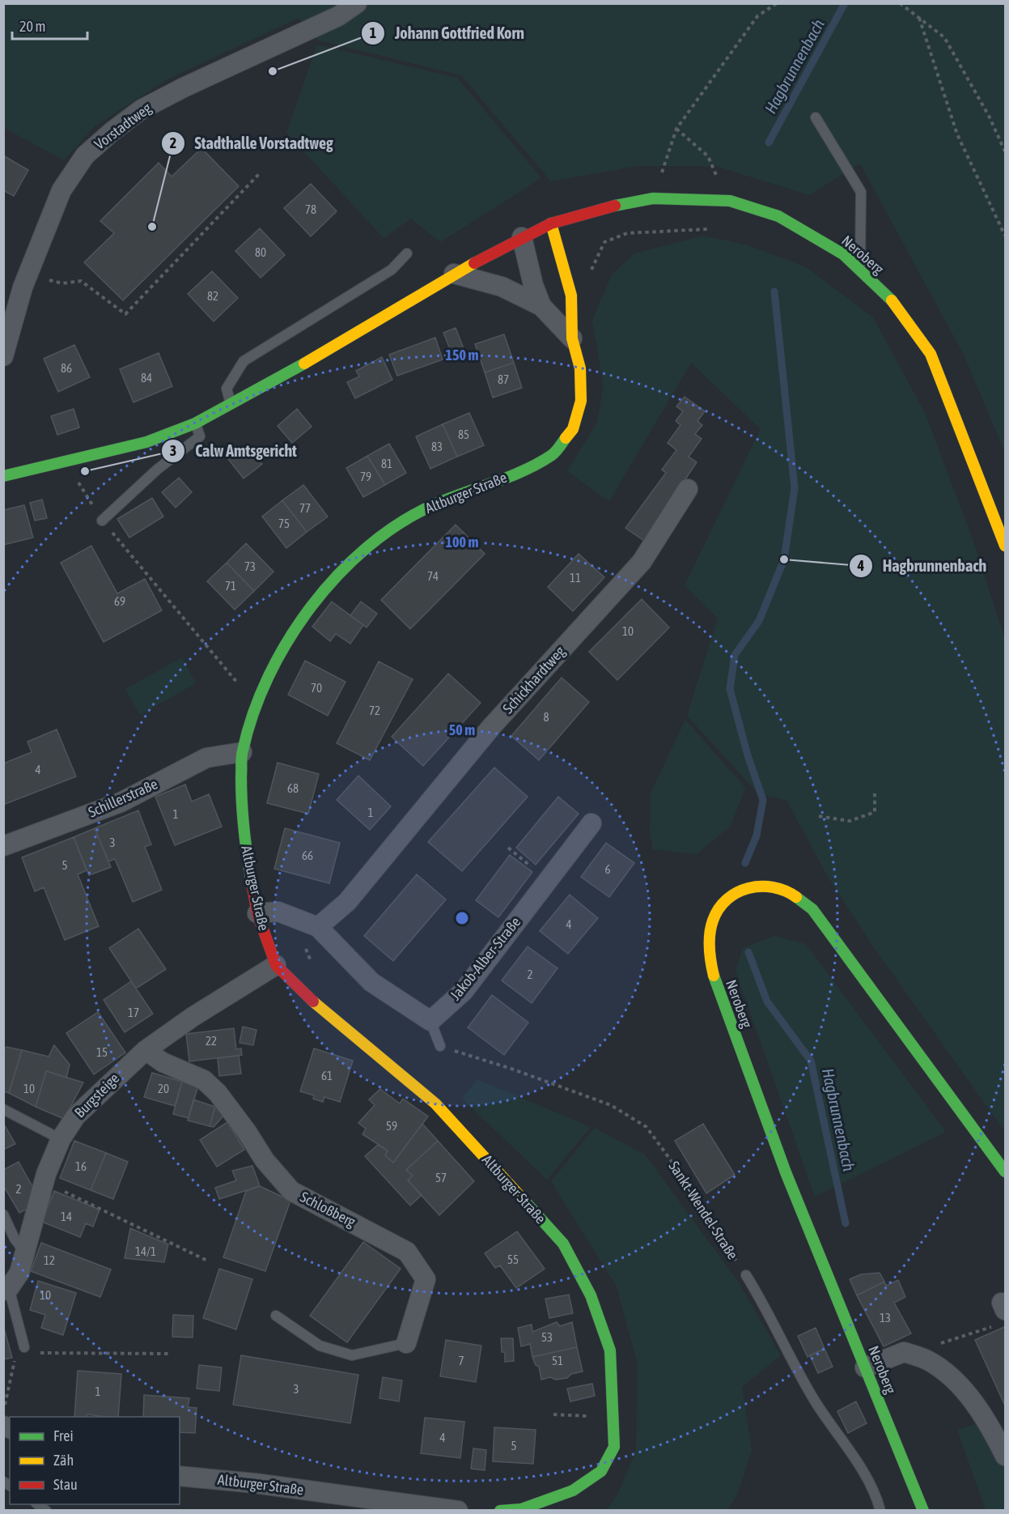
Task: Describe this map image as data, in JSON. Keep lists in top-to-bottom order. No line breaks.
{"streets":{"street":["Vorstadtweg","Neroberg","Altburger Straße","Schickhardtweg","Schillerstraße","Jakob-Alber-Straße","Burgsteige","Schloßberg"],"lane":["Sankt-Wendel-Straße"]},"crossings":[["Neroberg","Altburger Straße"],["Altburger Straße","Schillerstraße"],["Altburger Straße","Burgsteige"],["Burgsteige","Schloßberg"]],"water":["Hagbrunnenbach"],"places":["Johann Gottfried Korn","Stadthalle Vorstadtweg","Calw Amtsgericht","Hagbrunnenbach"],"house_numbers":["78","80","82","86","84","87","85","83","81","79","77","75","73","74","11","71","69","10","70","72","8","4","68","1","1","3","66","5","6","4","2","17","22","15","61","10","20","59","16","57","2","14","14/1","55","12","10","13","53","7","51","3","1","4","5"],"legend":["Frei","Zäh","Stau"],"scale_bar":"20 m","rings":["150 m","100 m","50 m"]}
